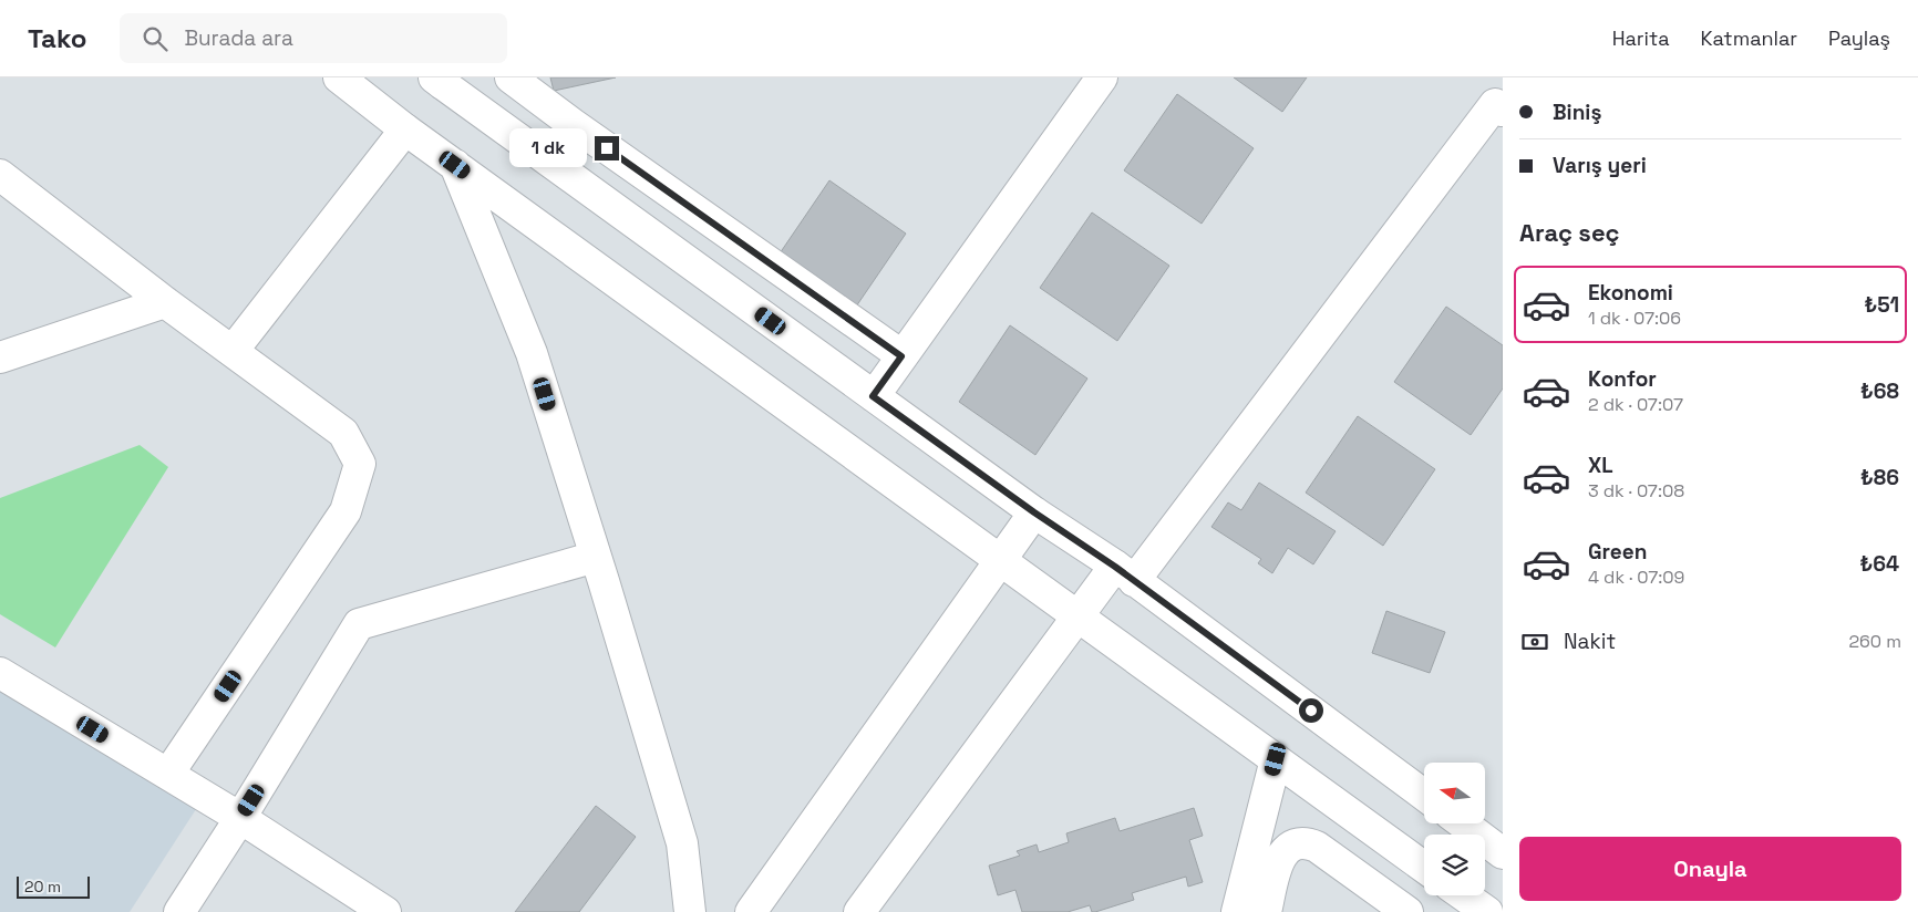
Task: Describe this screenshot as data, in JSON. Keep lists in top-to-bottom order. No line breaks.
{"scale_bar":"20 m","north":"left","page":{"header":"Tako","search":"Burada ara","nav":["Harita","Katmanlar","Paylaş"],"banner":["Biniş","Varış yeri"],"bubble":"1 dk","heading":"Araç seç","list":[{"name":"Ekonomi","note":"1 dk · 07:06","value":"₺51"},{"name":"Konfor","note":"2 dk · 07:07","value":"₺68"},{"name":"XL","note":"3 dk · 07:08","value":"₺86"},{"name":"Green","note":"4 dk · 07:09","value":"₺64"}],"pay":["Nakit","260 m"],"buttons":"Onayla","scale":"20 m"}}
